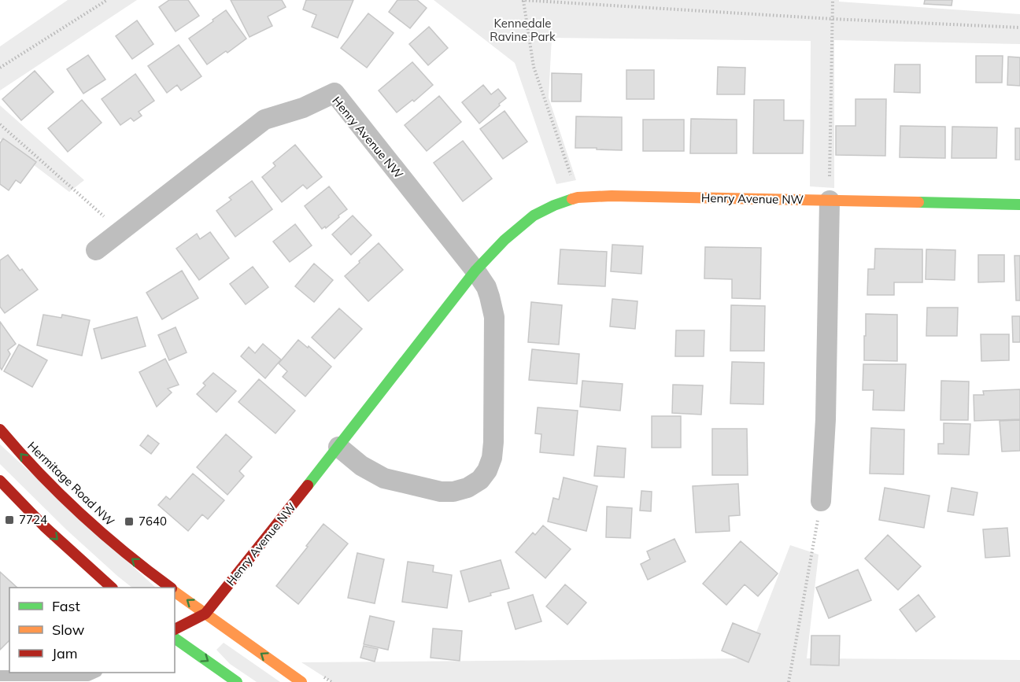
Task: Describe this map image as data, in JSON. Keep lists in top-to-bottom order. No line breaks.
{"streets":{"street":["Henry Avenue NW","Hermitage Road NW"]},"crossings":[["Henry Avenue NW","Hermitage Road NW"]],"parks":["Kennedale Ravine Park"],"places":{"transit":["7724","7640"]},"legend":["Fast","Slow","Jam"]}
